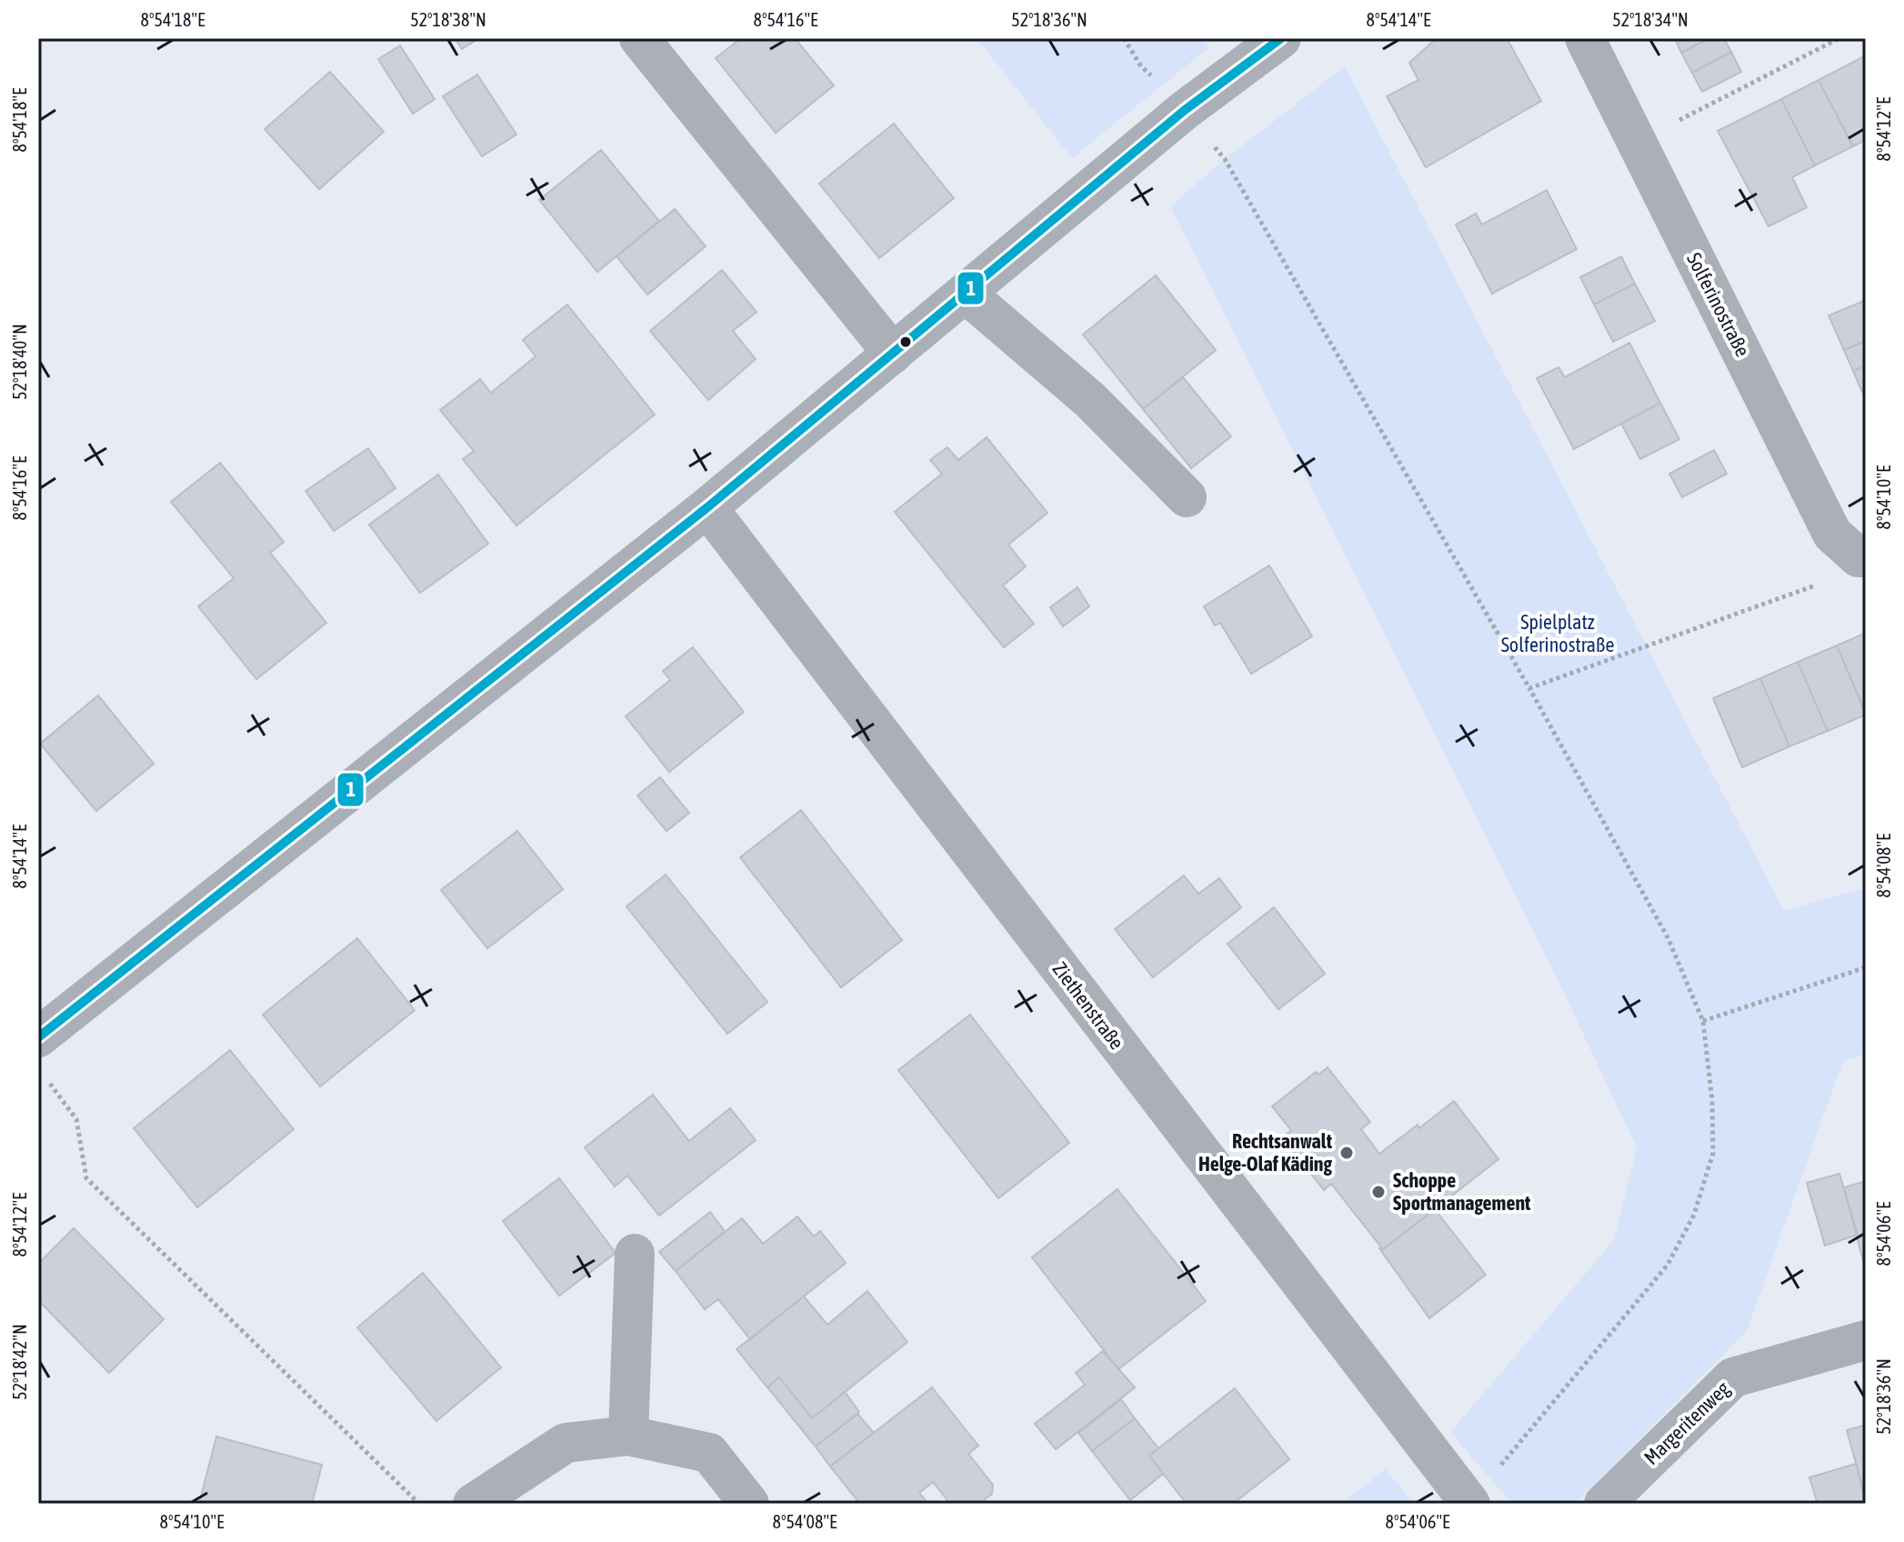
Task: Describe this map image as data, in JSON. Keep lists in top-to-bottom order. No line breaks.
{"streets":{"street":["Solferinostraße","Ziethenstraße","Margeritenweg"]},"parks":["Spielplatz Solferinostraße"],"places":["Rechtsanwalt Helge-Olaf Käding","Schoppe Sportmanagement"],"lines":["transit line 1"],"coordinates":["8°54'18\"E","52°18'38\"N","8°54'16\"E","52°18'36\"N","8°54'14\"E","52°18'34\"N","8°54'12\"E","52°18'40\"N","8°54'10\"E","8°54'08\"E","8°54'06\"E","52°18'42\"N"]}
